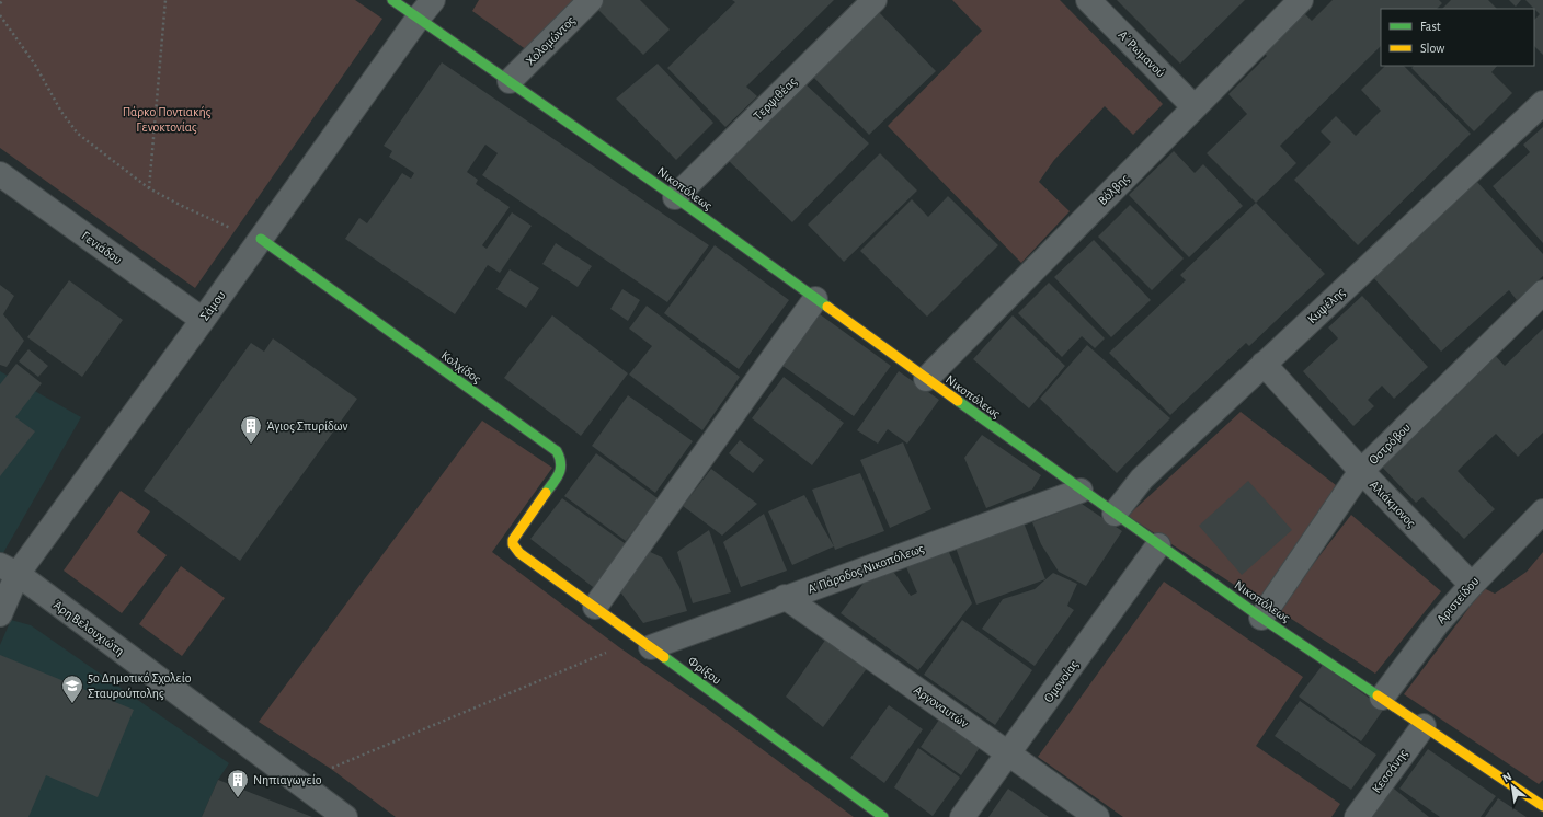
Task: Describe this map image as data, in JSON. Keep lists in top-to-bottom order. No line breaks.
{"streets":{"street":["Χολομώντος","Α΄ Ρωμανού","Τερψιθέας","Νικοπόλεως","Βόλβης","Γενιάδου","Σάμου","Κυψέλης","Κολχίδος","Οστρόβου","Αλιάκμονος","Α' Πάροδος Νικοπόλεως","Αριστείδου","Άρη Βελουχιώτη","Φρίξου","Ομονοίας","Αργοναυτών","Κεσσάνης"]},"crossings":[["Χολομώντος","Νικοπόλεως"],["Α΄ Ρωμανού","Βόλβης"],["Τερψιθέας","Νικοπόλεως"],["Νικοπόλεως","Βόλβης"],["Νικοπόλεως","Σάμου"],["Νικοπόλεως","Κυψέλης"],["Νικοπόλεως","Οστρόβου"],["Νικοπόλεως","Α' Πάροδος Νικοπόλεως"],["Νικοπόλεως","Αριστείδου"],["Νικοπόλεως","Ομονοίας"],["Νικοπόλεως","Κεσσάνης"],["Γενιάδου","Σάμου"],["Σάμου","Κολχίδος"],["Σάμου","Άρη Βελουχιώτη"],["Κυψέλης","Αλιάκμονος"],["Κολχίδος","Φρίξου"],["Οστρόβου","Αλιάκμονος"],["Αλιάκμονος","Αριστείδου"],["Α' Πάροδος Νικοπόλεως","Φρίξου"],["Α' Πάροδος Νικοπόλεως","Αργοναυτών"],["Ομονοίας","Αργοναυτών"]],"parks":["Πάρκο Ποντιακής Γενοκτονίας"],"places":{"building":["Άγιος Σπυρίδων","Νηπιαγωγείο"],"school or university":["5ο Δημοτικό Σχολείο Σταυρούπολης"]},"legend":["Fast","Slow"],"north":"top left"}
